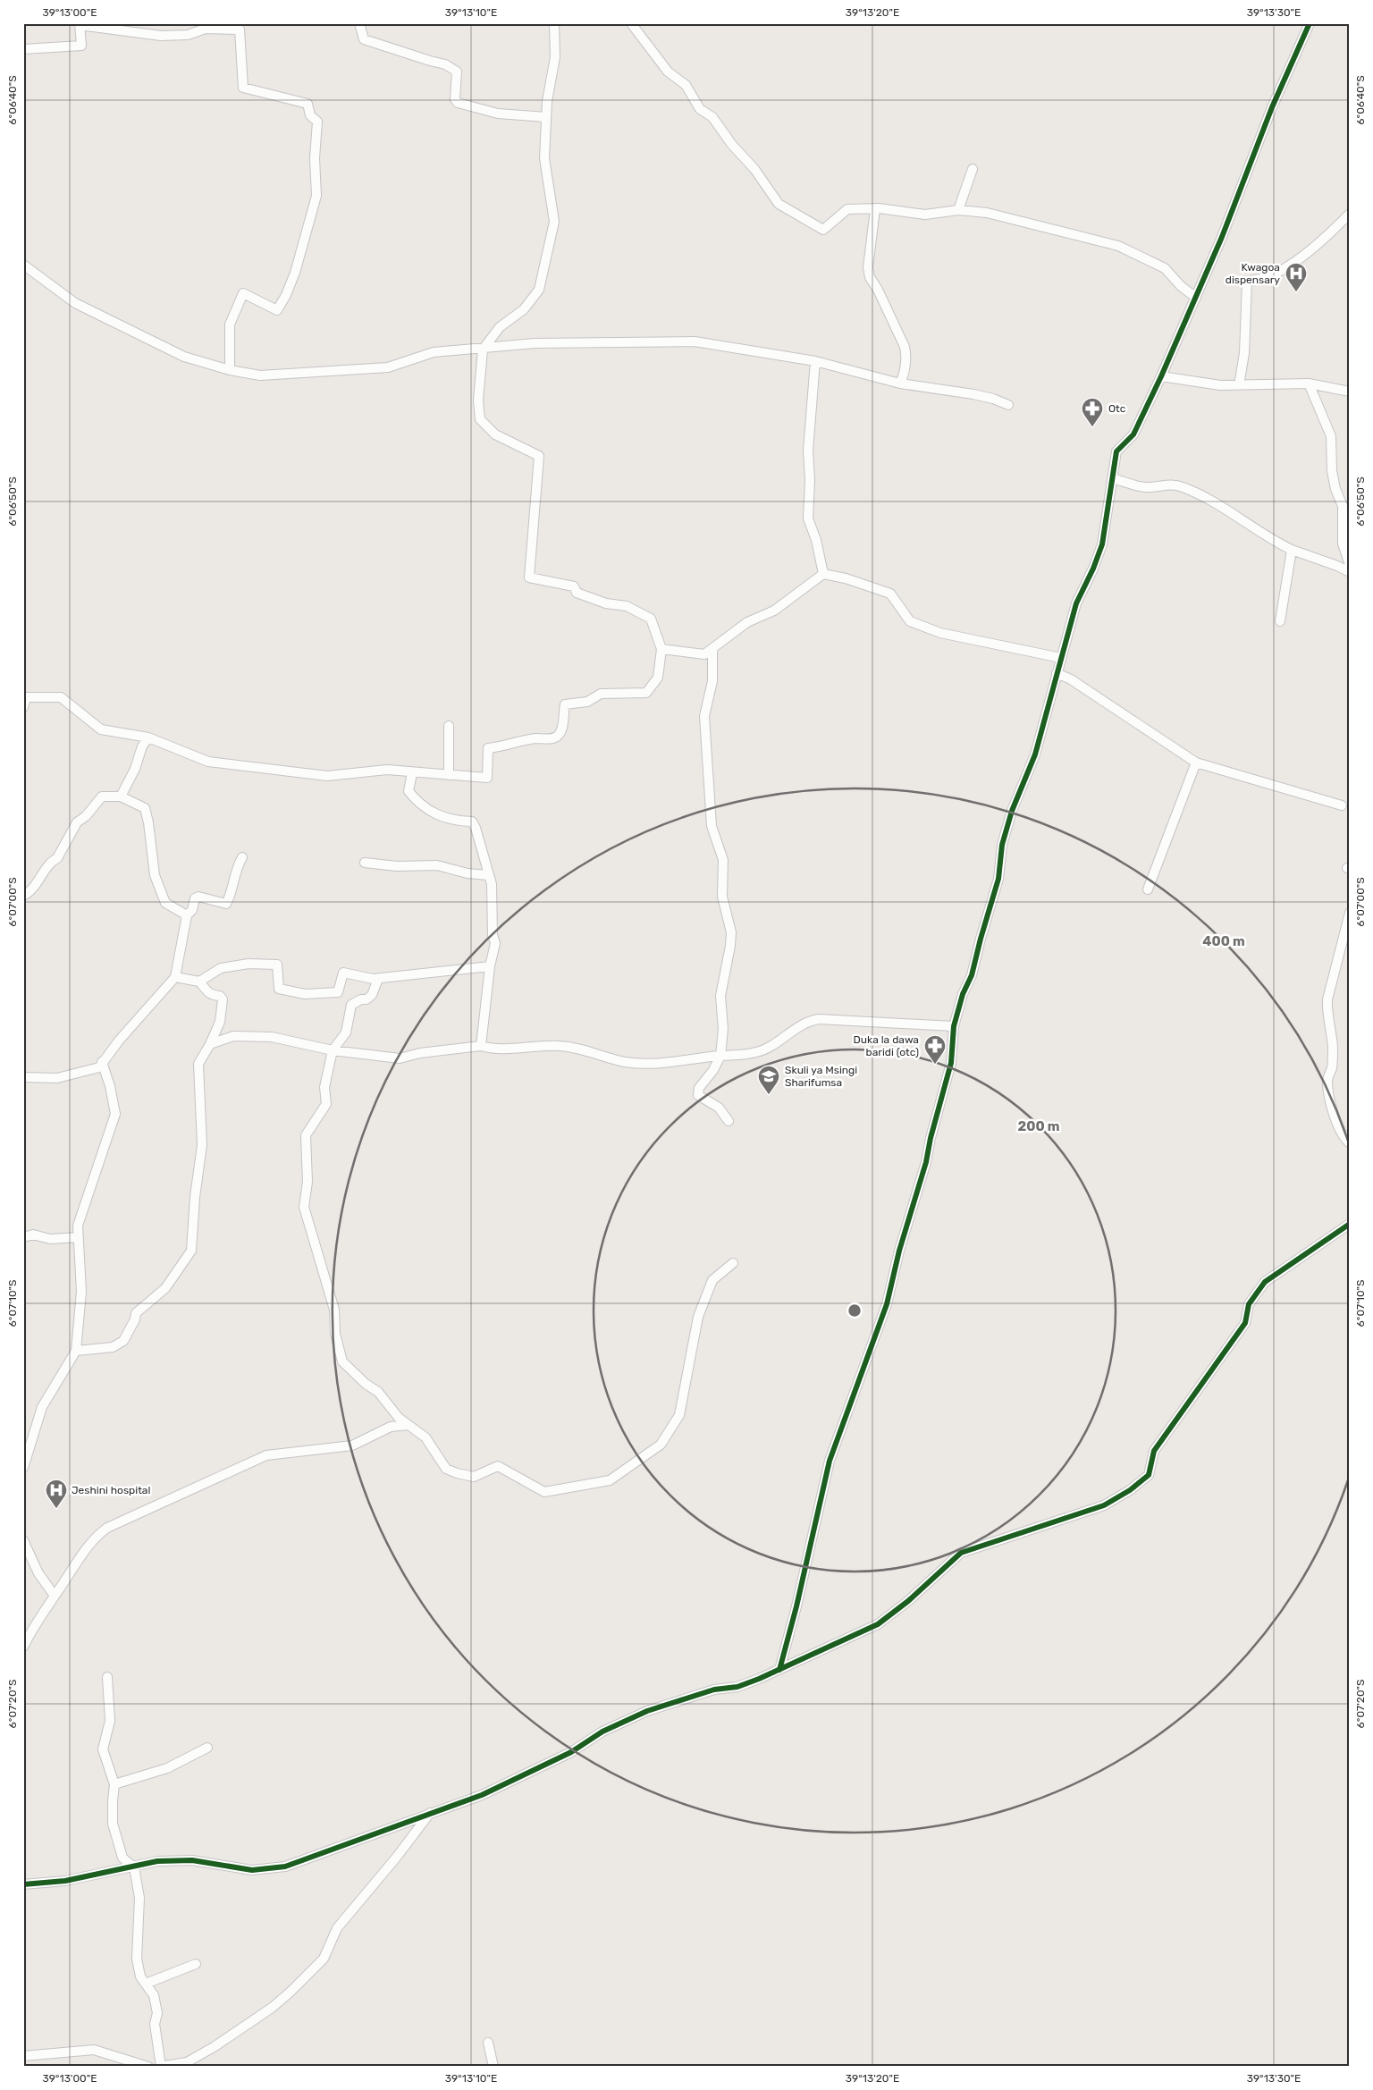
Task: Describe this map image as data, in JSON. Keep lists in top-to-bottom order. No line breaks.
{"places":{"hospital":["Kwagoa dispensary","Jeshini hospital"],"pharmacy":["Otc","Duka la dawa baridi (otc)"],"school or university":["Skuli ya Msingi Sharifumsa"]},"coordinates":["39°13'00\"E","39°13'10\"E","39°13'20\"E","39°13'30\"E","6°06'40\"S","6°06'50\"S","6°07'00\"S","6°07'10\"S","6°07'20\"S"],"rings":["400 m","200 m"]}
